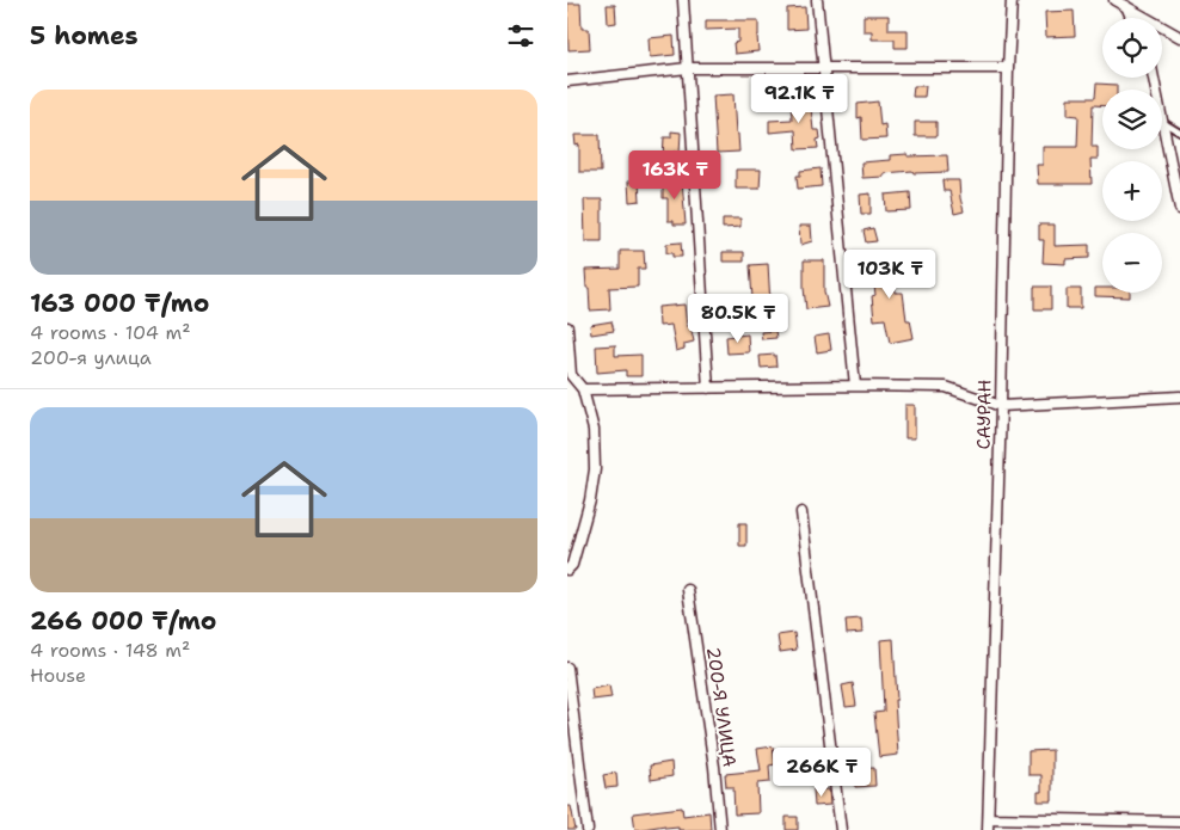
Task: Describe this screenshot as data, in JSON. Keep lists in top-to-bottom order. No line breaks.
{"streets":{"street":["САУРАН","200-Я УЛИЦА"]},"page":{"heading":"5 homes","map_buttons":["+","−"],"list":[{"name":"163 000 ₸/mo","note":"4 rooms · 104 m² · 200-я улица"},{"name":"266 000 ₸/mo","note":"4 rooms · 148 m² · House"}],"price":["92.1K ₸","163K ₸","103K ₸","80.5K ₸","266K ₸"]}}
